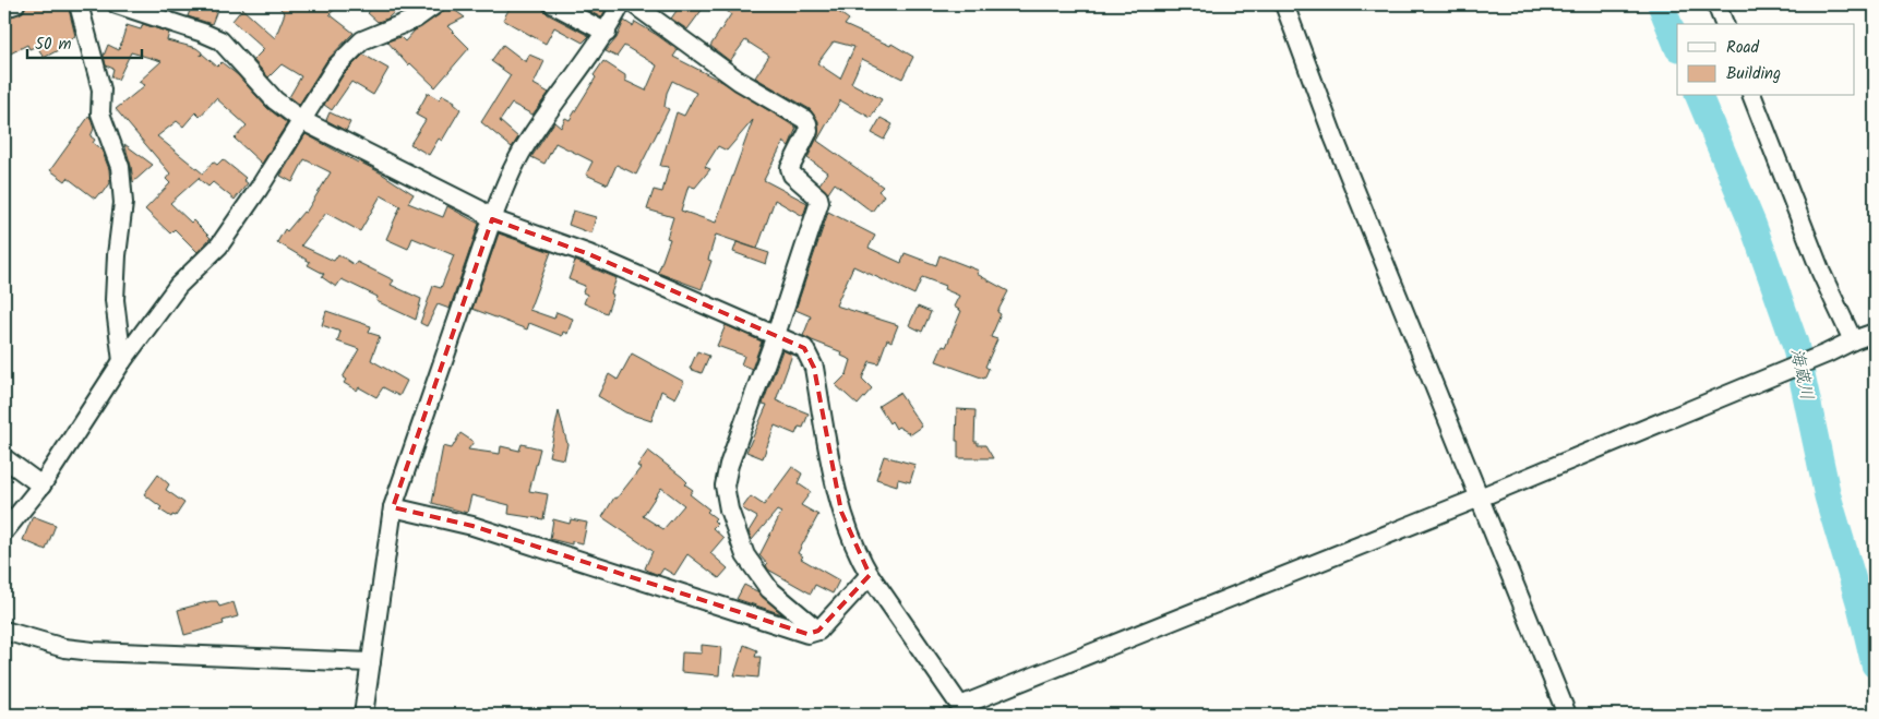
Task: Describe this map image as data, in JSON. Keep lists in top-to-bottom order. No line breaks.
{"water":["海蔵川"],"legend":["Road","Building"],"scale_bar":"50 m"}
